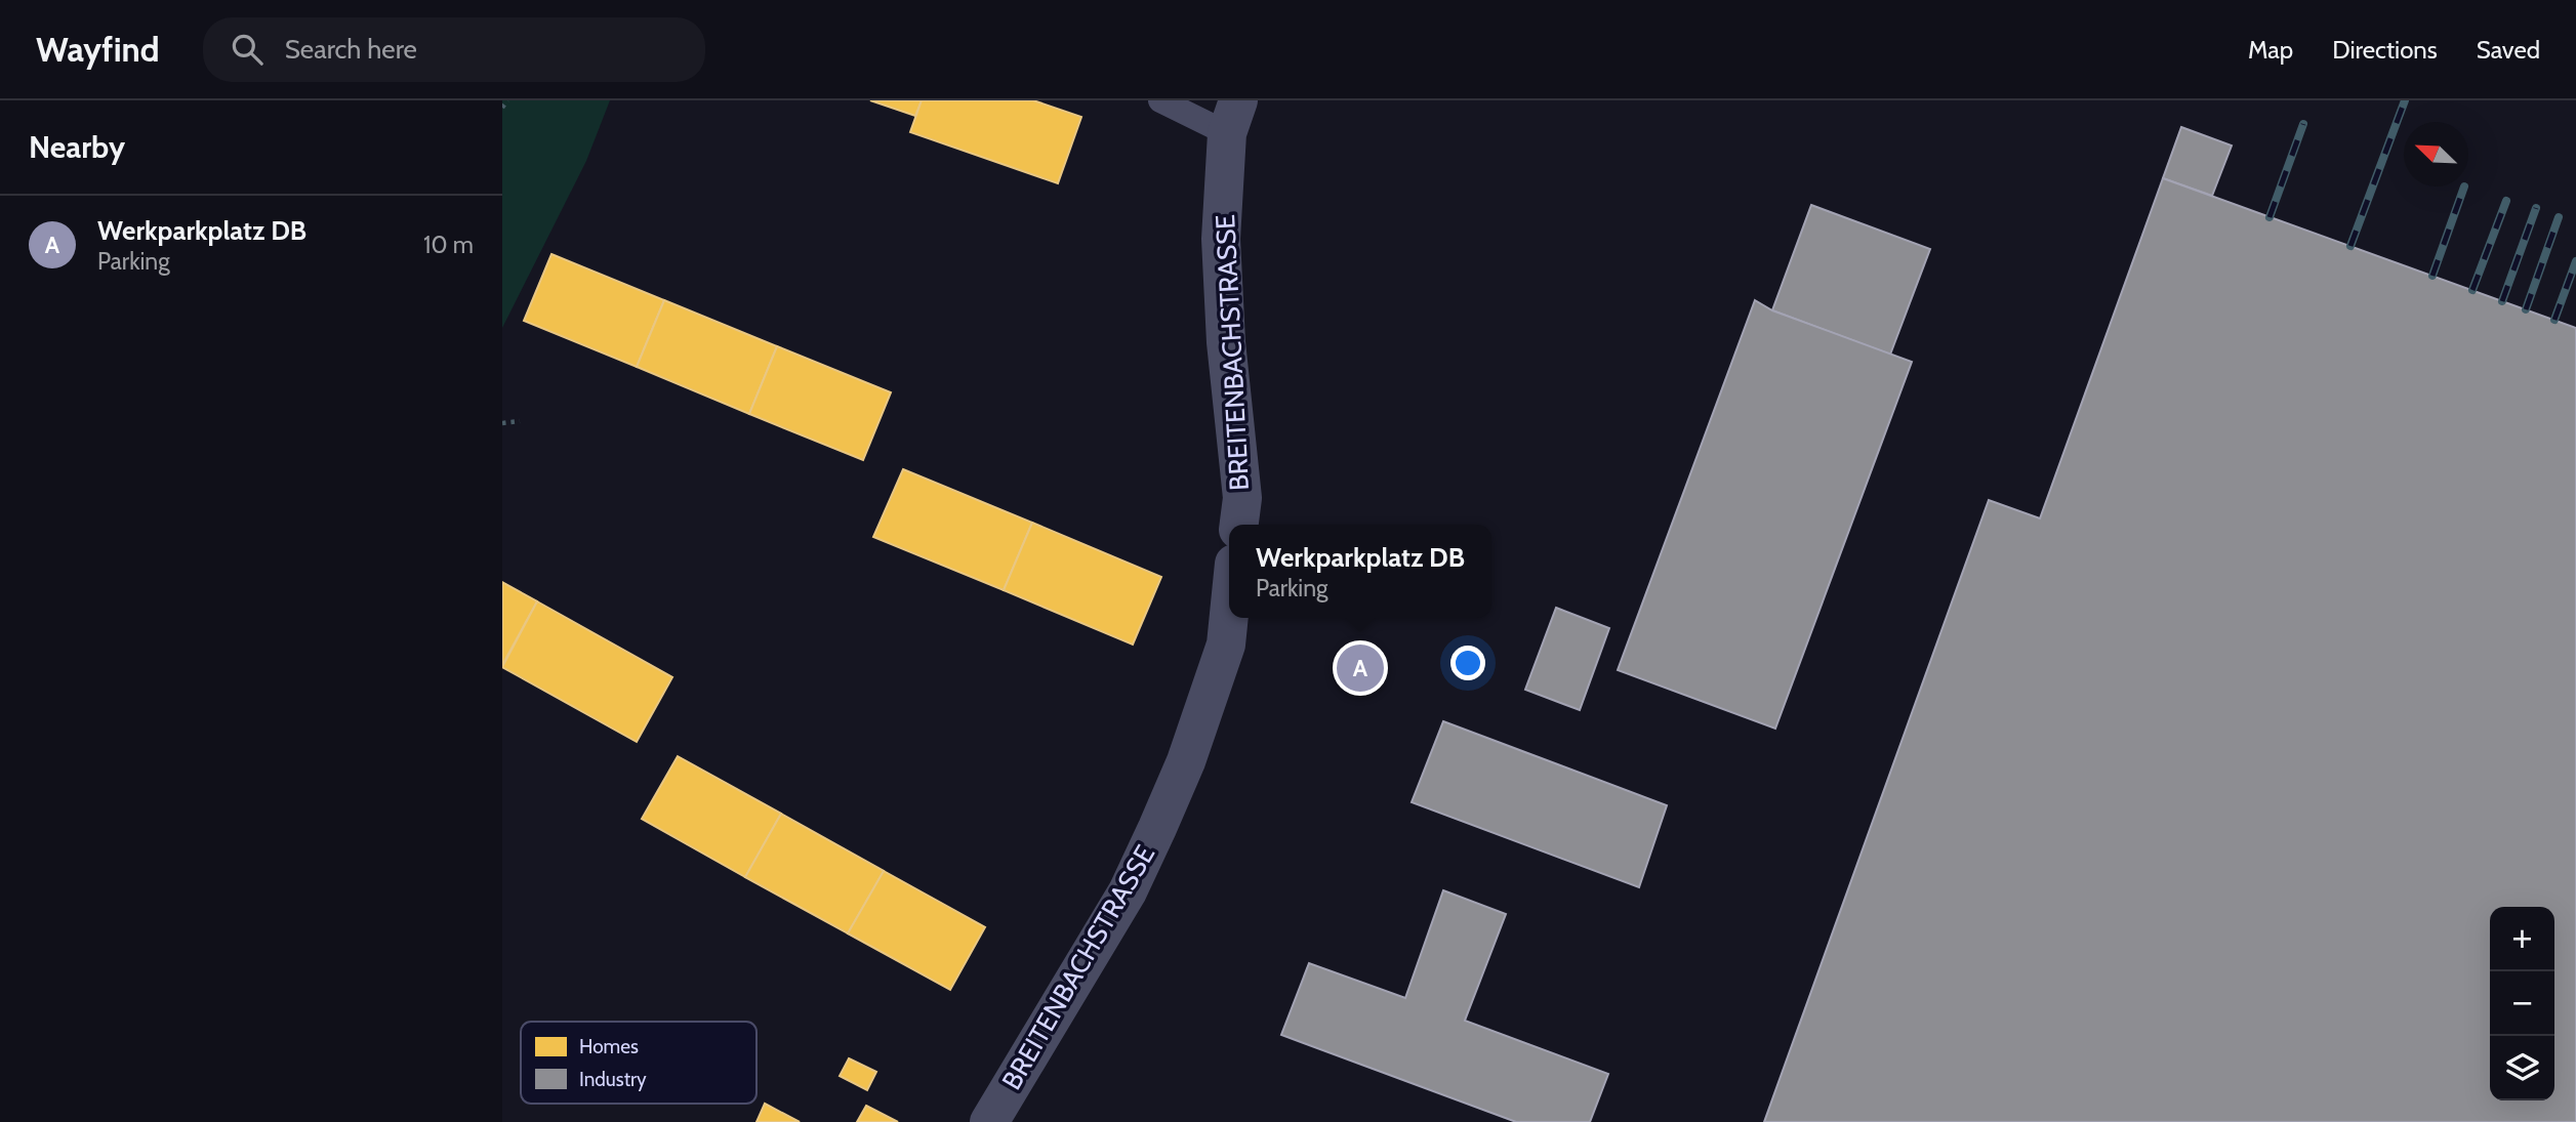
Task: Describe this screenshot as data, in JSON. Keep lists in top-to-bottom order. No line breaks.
{"streets":{"street":["BREITENBACHSTRASSE"]},"legend":["Homes","Industry"],"north":"top left","page":{"header":"Wayfind","search":"Search here","nav":["Map","Directions","Saved"],"heading":"Nearby","list":[{"mark":"A","name":"Werkparkplatz DB","note":"Parking","value":"10 m"}],"popup":["Werkparkplatz DB","Parking"],"pins":"A","map_buttons":["+","−"]}}
